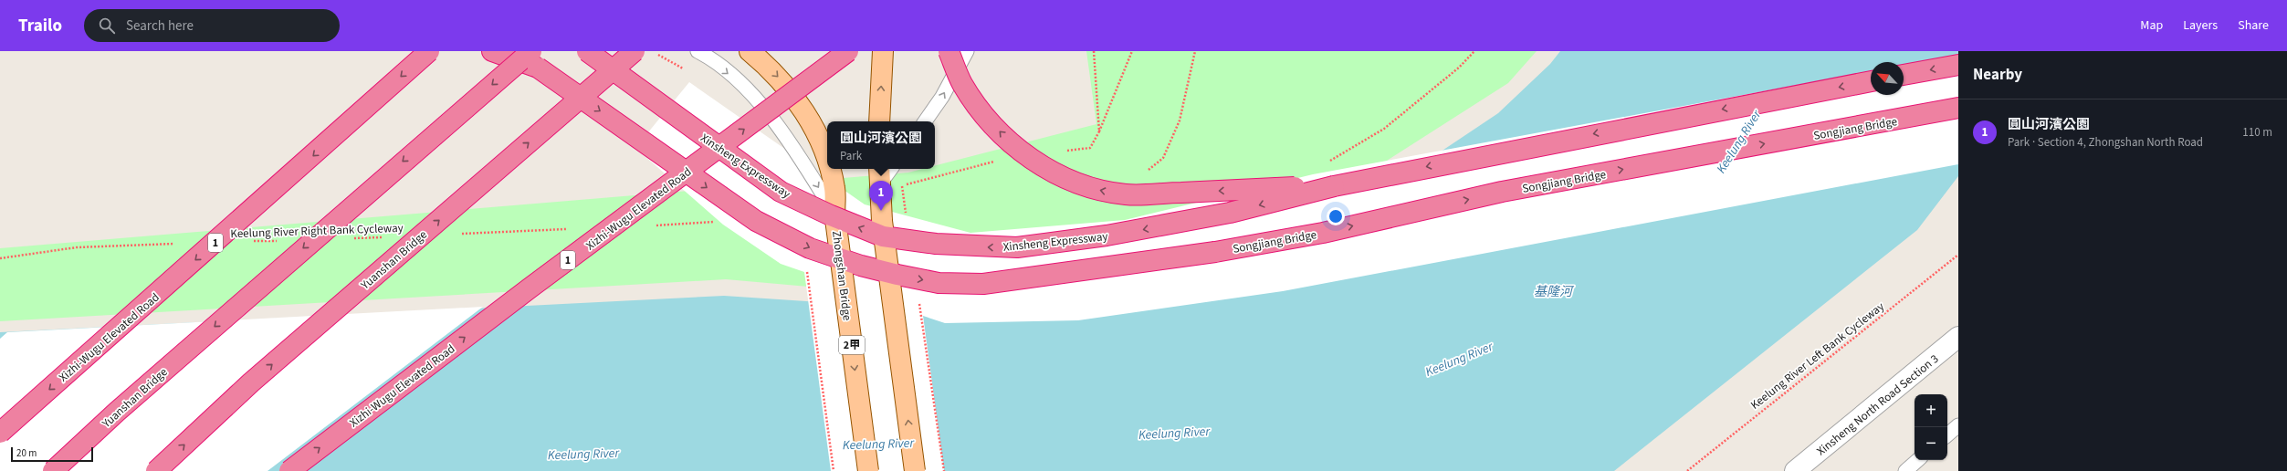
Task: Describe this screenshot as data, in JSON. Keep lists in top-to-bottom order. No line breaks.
{"streets":{"highway":["Songjiang Bridge","Xinsheng Expressway","Xizhi-Wugu Elevated Road","1","Yuanshan Bridge"],"main road":["Zhongshan Bridge","2甲"],"street":["Xinsheng North Road Section 3"],"path":["Keelung River Right Bank Cycleway","Keelung River Left Bank Cycleway"]},"crossings":[["Songjiang Bridge","Yuanshan Bridge"],["Zhongshan Bridge","2甲"]],"one_way":["Xinsheng Expressway"],"water":["Keelung River","基隆河"],"scale_bar":"20 m","north":"top left","page":{"header":"Trailo","search":"Search here","nav":["Map","Layers","Share"],"heading":"Nearby","list":[{"mark":"1","name":"圓山河濱公園","note":"Park · Section 4, Zhongshan North Road","value":"110 m"}],"popup":["圓山河濱公園","Park"],"pins":"1","map_buttons":["+","−"],"scale":"20 m"}}
